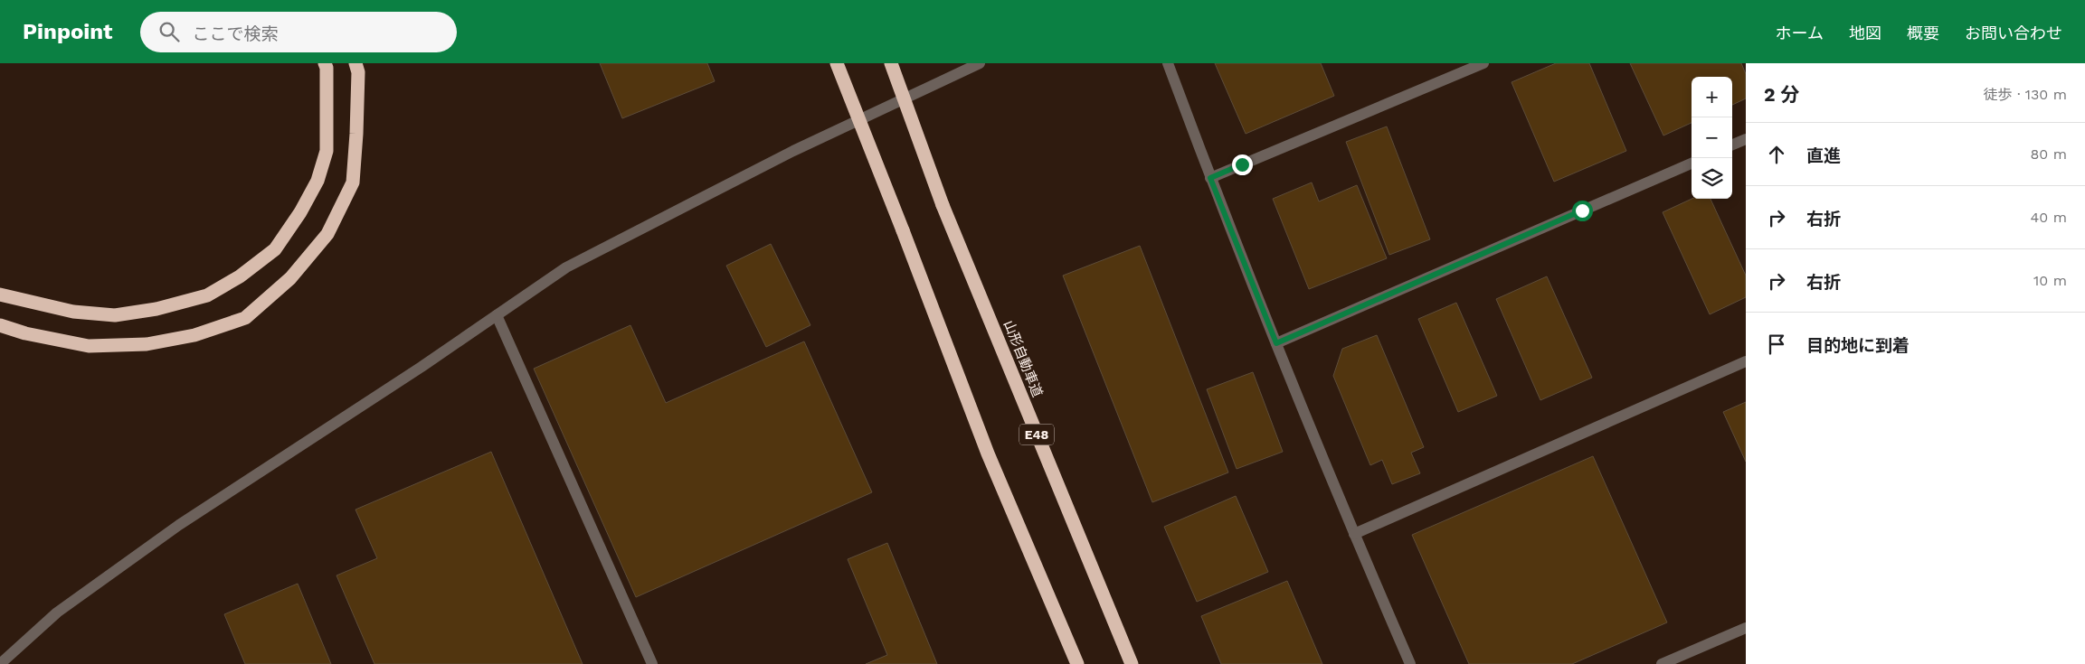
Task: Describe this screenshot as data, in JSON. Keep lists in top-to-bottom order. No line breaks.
{"streets":{"highway":["山形自動車道","E48"]},"page":{"header":"Pinpoint","search":"ここで検索","nav":["ホーム","地図","概要","お問い合わせ"],"heading":["2 分","徒歩 · 130 m"],"map_buttons":["+","−"],"list":[["直進","80 m"],["右折","40 m"],["右折","10 m"],"目的地に到着"]}}
